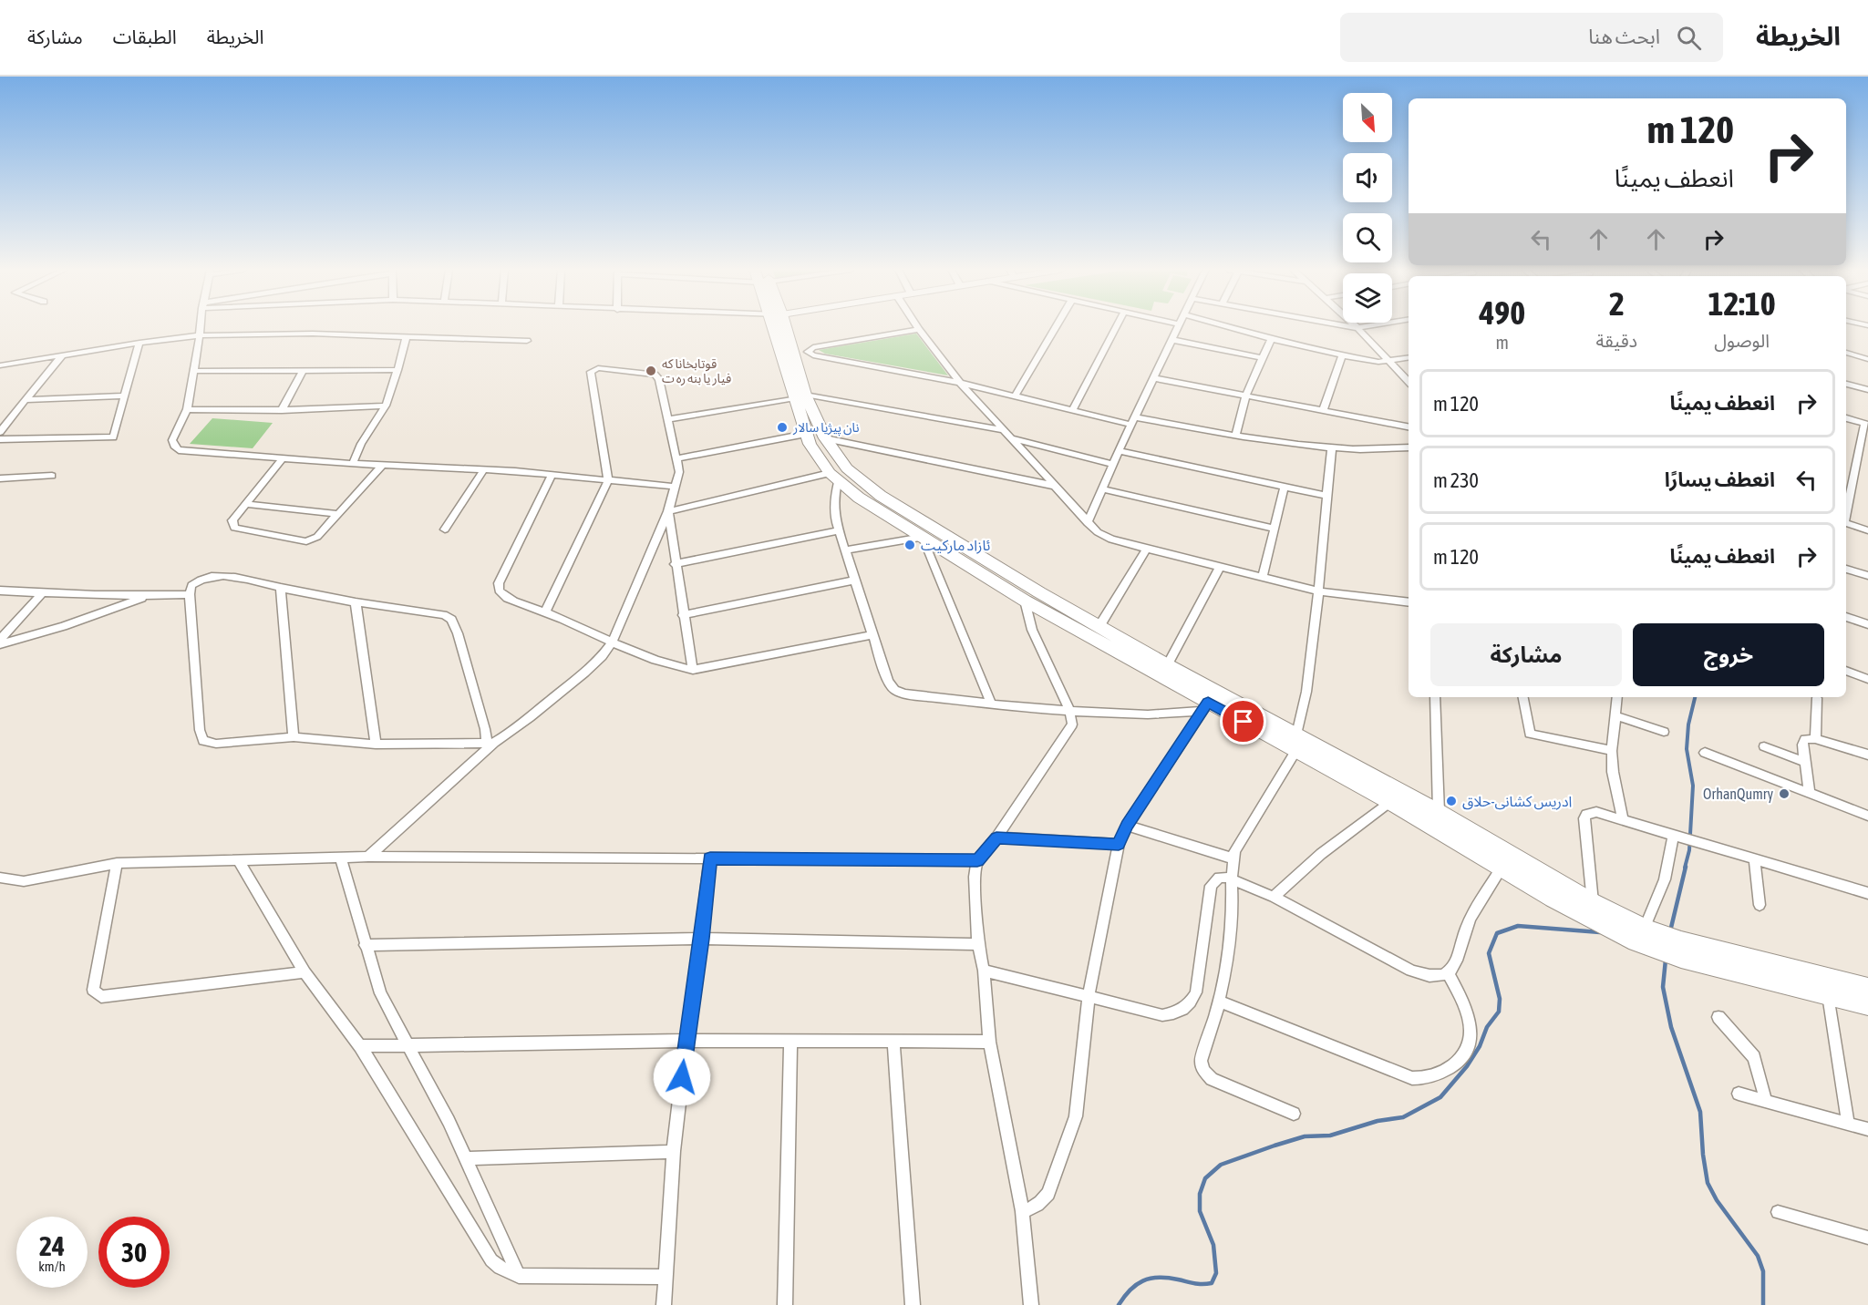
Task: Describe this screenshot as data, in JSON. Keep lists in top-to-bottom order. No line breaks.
{"places":["قوتابخانا كه فيار يا بنه ره ت","نان پيژيا سالار","ئازاد ماركيت","OrhanQumry","ادريس كشانى-حلاق"],"north":"bottom right","page":{"header":"الخريطة","search":"ابحث هنا","nav":["الخريطة","الطبقات","مشاركة"],"turn":["120 m","انعطف يمينًا"],"eta":["12:10","الوصول","2","دقيقة","490","m"],"list":[{"name":"انعطف يمينًا","value":"120 m"},{"name":"انعطف يسارًا","value":"230 m"},{"name":"انعطف يمينًا","value":"120 m"}],"buttons":["خروج","مشاركة"],"speed":"24 km/h","limit":"30"}}
